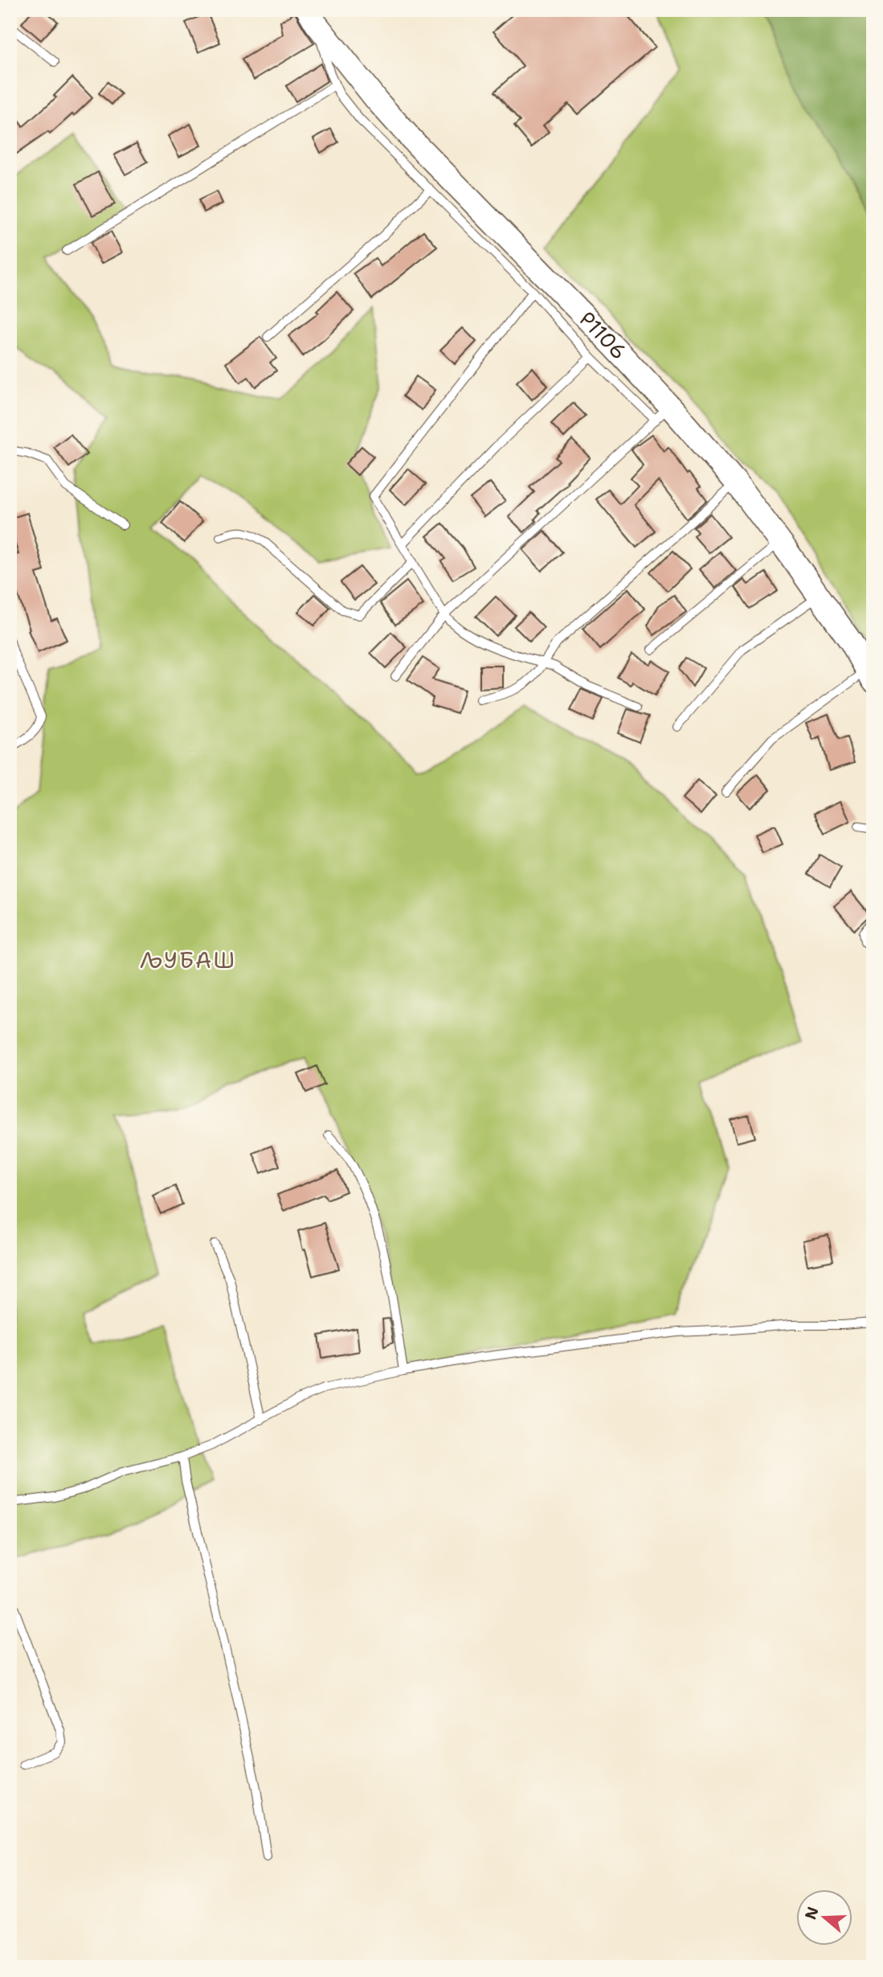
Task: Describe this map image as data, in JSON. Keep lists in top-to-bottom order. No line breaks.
{"streets":{"main road":["P1106"]},"districts":["ЉУБАШ"],"north":"left"}
